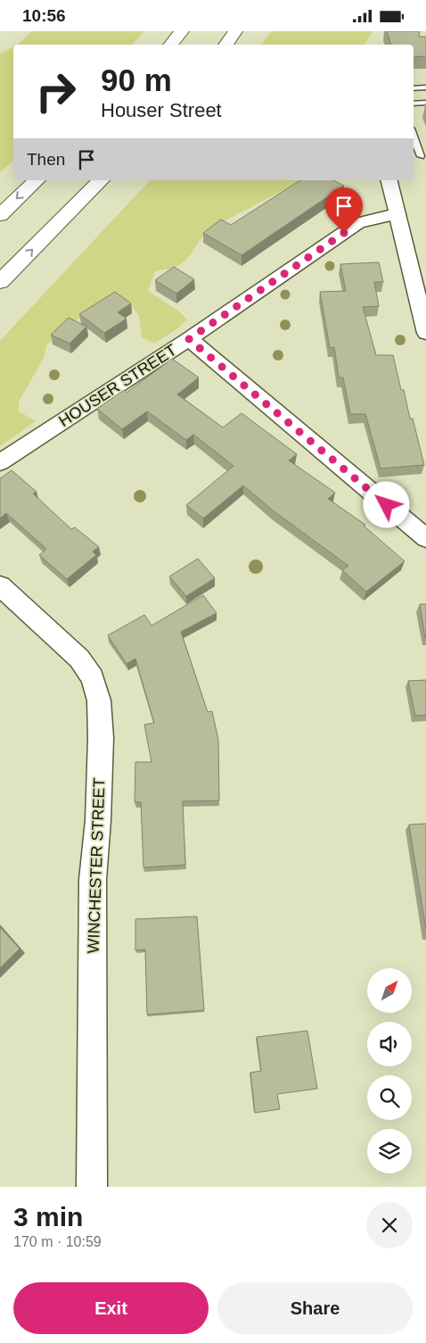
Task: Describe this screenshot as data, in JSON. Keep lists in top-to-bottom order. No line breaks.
{"streets":{"street":["HOUSER STREET","WINCHESTER STREET"]},"north":"top right","page":{"status":"10:56","turn":["90 m","Houser Street"],"then":"Then","heading":["3 min","170 m · 10:59"],"buttons":["Exit","Share"]}}
